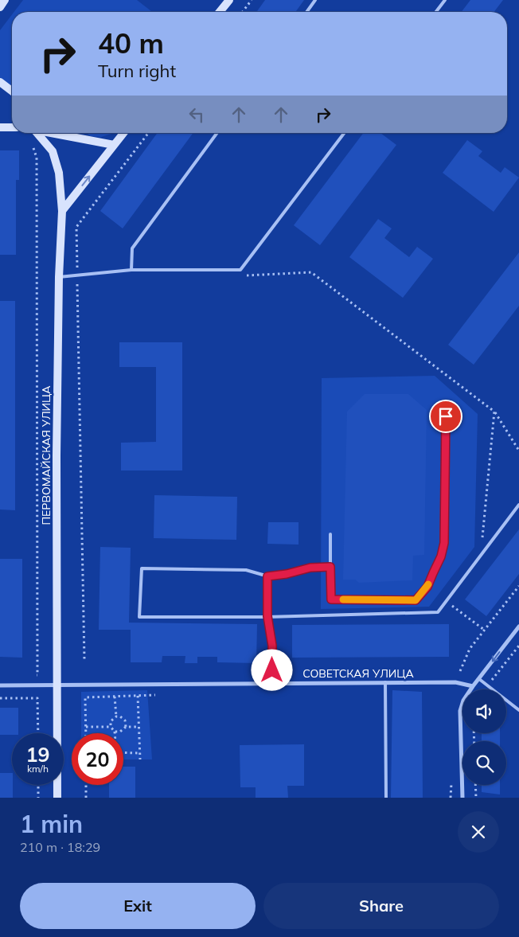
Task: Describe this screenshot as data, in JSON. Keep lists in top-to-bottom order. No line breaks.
{"streets":{"street":["ПЕРВОМАЙСКАЯ УЛИЦА","СОВЕТСКАЯ УЛИЦА"]},"crossings":[["ПЕРВОМАЙСКАЯ УЛИЦА","СОВЕТСКАЯ УЛИЦА"]],"page":{"turn":["40 m","Turn right"],"speed":"19 km/h","limit":"20","heading":["1 min","210 m · 18:29"],"buttons":["Exit","Share"]}}
